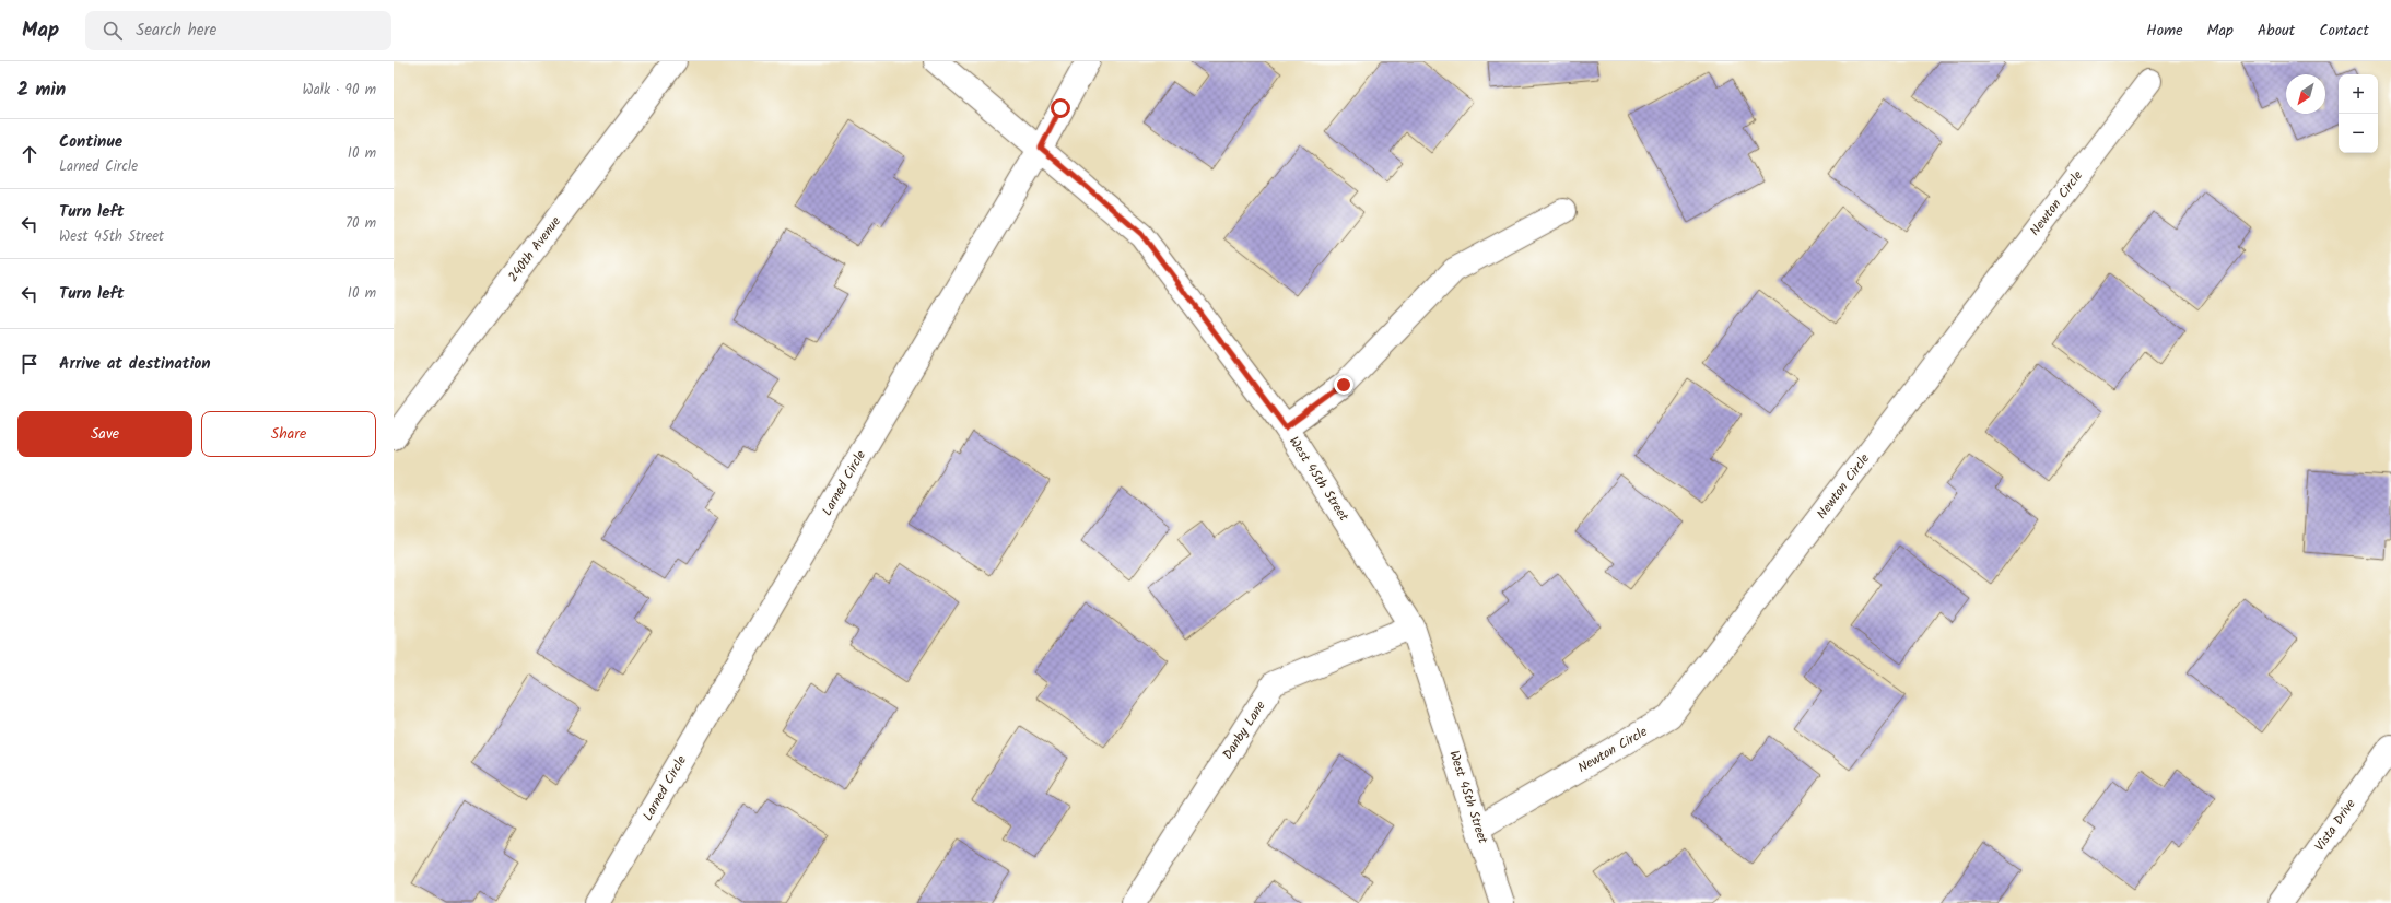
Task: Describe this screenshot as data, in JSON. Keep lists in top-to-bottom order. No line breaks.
{"streets":{"street":["Newton Circle","240th Avenue","West 45th Street","Larned Circle","Danby Lane","Vista Drive"]},"crossings":[["Newton Circle","West 45th Street"],["West 45th Street","Larned Circle"],["West 45th Street","Danby Lane"]],"north":"bottom left","page":{"header":"Map","search":"Search here","nav":["Home","Map","About","Contact"],"heading":["2 min","Walk · 90 m"],"map_buttons":["+","−"],"list":[["Continue","Larned Circle","10 m"],["Turn left","West 45th Street","70 m"],["Turn left","10 m"],"Arrive at destination"],"buttons":["Save","Share"]}}
